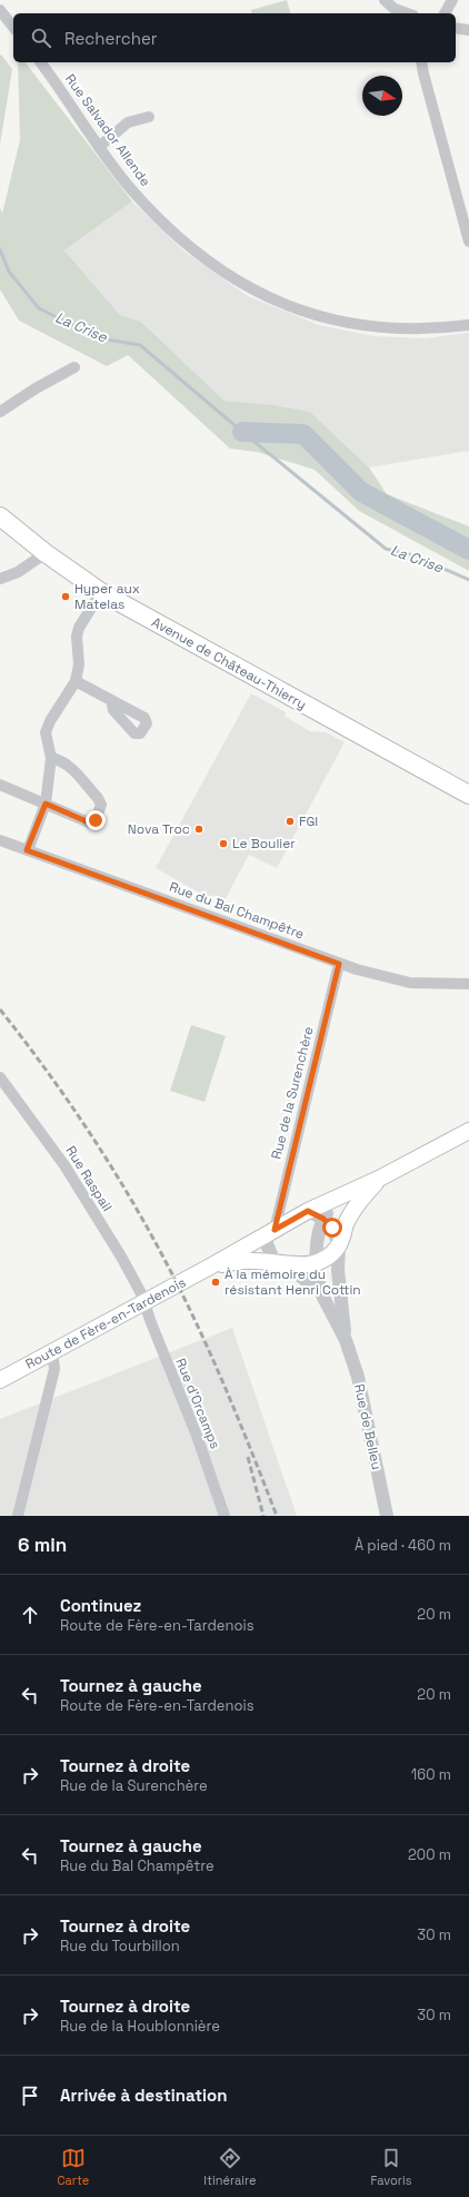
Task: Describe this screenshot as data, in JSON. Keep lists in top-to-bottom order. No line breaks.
{"streets":{"main road":["Avenue de Château-Thierry","Route de Fère-en-Tardenois"],"street":["Rue Salvador Allende","Rue du Bal Champêtre","Rue de la Surenchère","Rue Raspail","Rue d'Orcamps","Rue de Belleu"]},"crossings":[["Rue du Bal Champêtre","Rue de la Surenchère"],["Rue de la Surenchère","Route de Fère-en-Tardenois"],["Rue Raspail","Route de Fère-en-Tardenois"],["Rue Raspail","Rue d'Orcamps"],["Route de Fère-en-Tardenois","Rue d'Orcamps"],["Route de Fère-en-Tardenois","Rue de Belleu"]],"water":["La Crise"],"places":["Hyper aux Matelas","FGI","Nova Troc","Le Boulier","À la mémoire du résistant Henri Cottin"],"north":"right","page":{"search":"Rechercher","heading":["6 min","À pied · 460 m"],"list":[["Continuez","Route de Fère-en-Tardenois","20 m"],["Tournez à gauche","Route de Fère-en-Tardenois","20 m"],["Tournez à droite","Rue de la Surenchère","160 m"],["Tournez à gauche","Rue du Bal Champêtre","200 m"],["Tournez à droite","Rue du Tourbillon","30 m"],["Tournez à droite","Rue de la Houblonnière","30 m"],"Arrivée à destination"],"nav":["Carte","Itinéraire","Favoris"]}}
